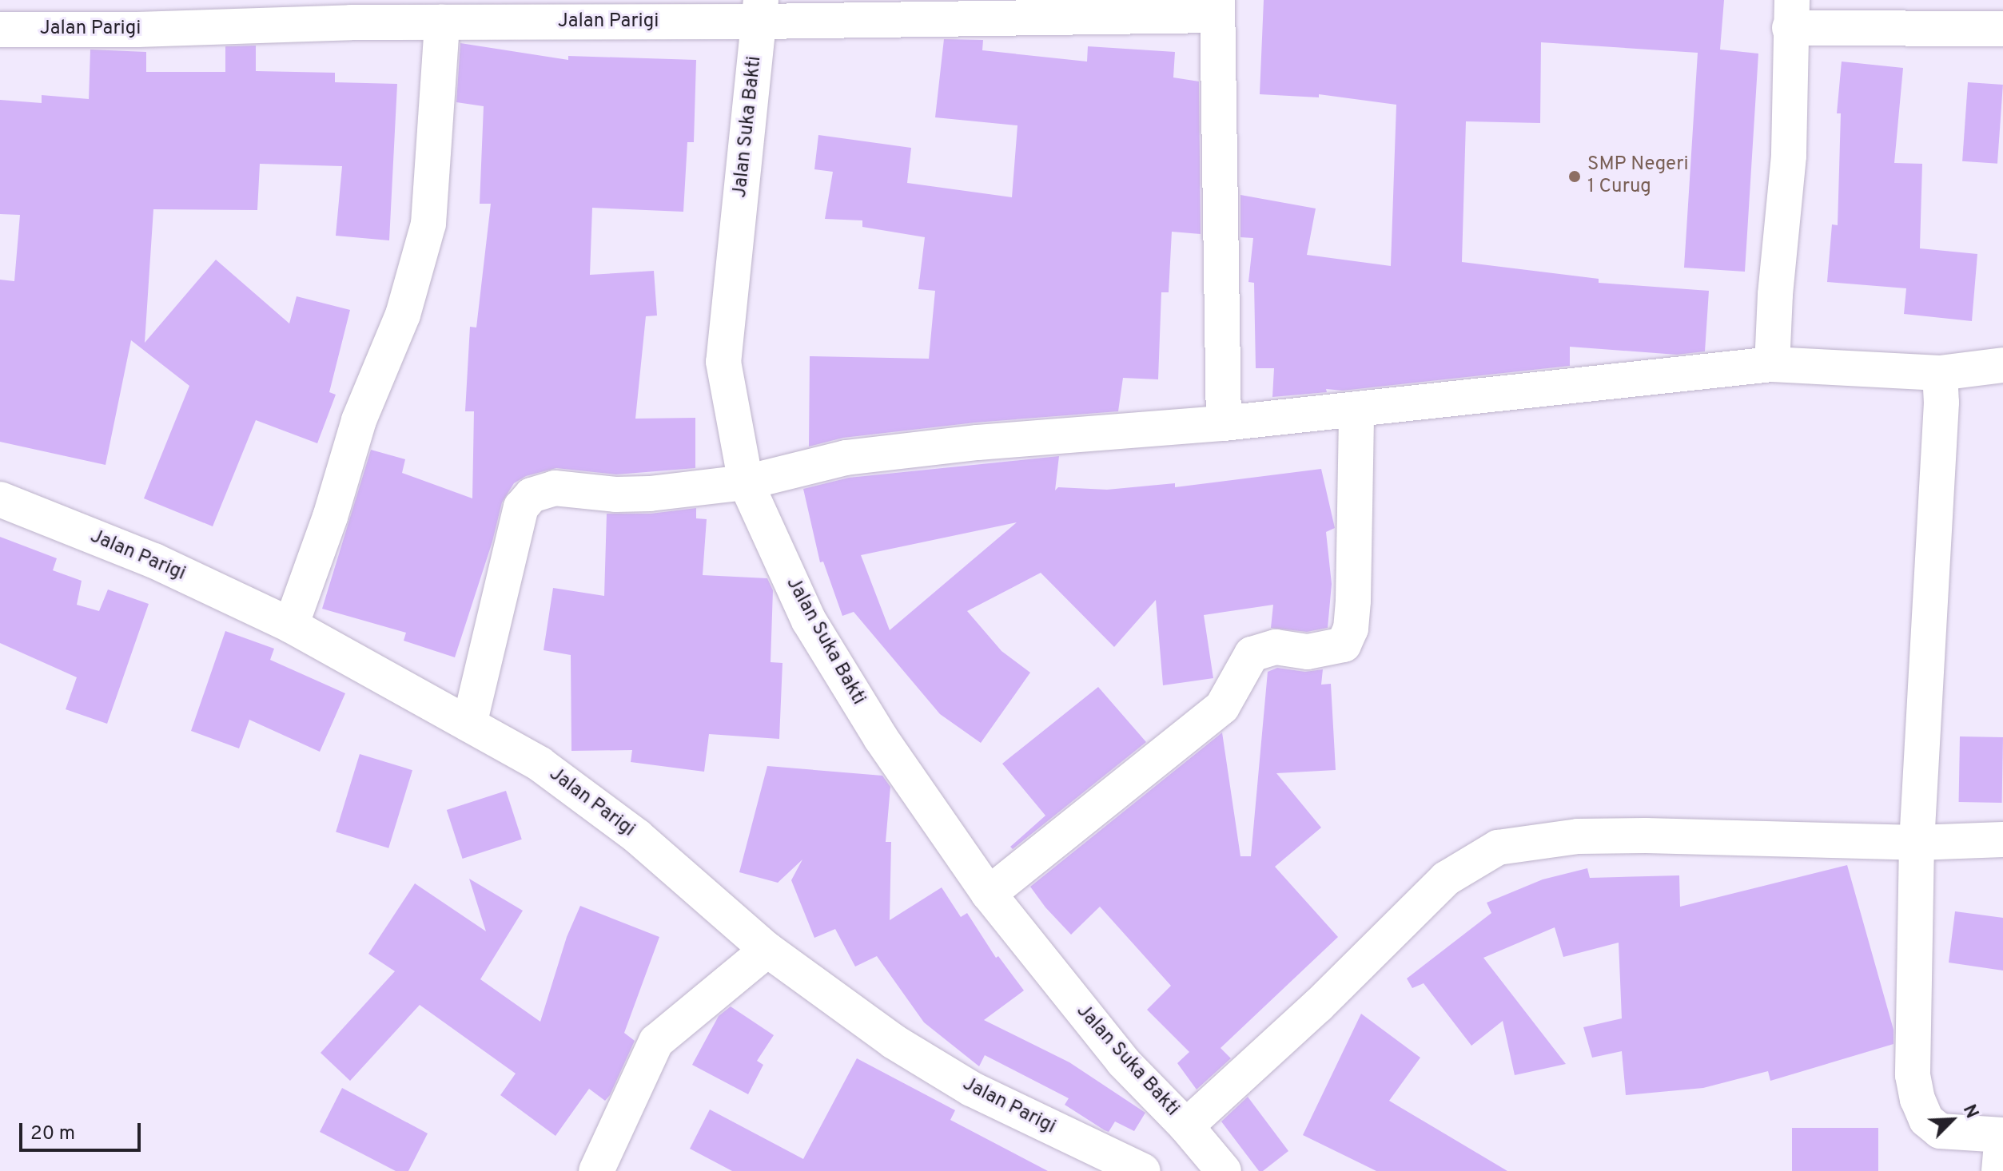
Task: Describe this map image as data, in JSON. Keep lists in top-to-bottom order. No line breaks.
{"streets":{"street":["Jalan Parigi","Jalan Suka Bakti"]},"crossings":[["Jalan Parigi","Jalan Suka Bakti"]],"places":["SMP Negeri 1 Curug"],"scale_bar":"20 m","north":"top right"}
